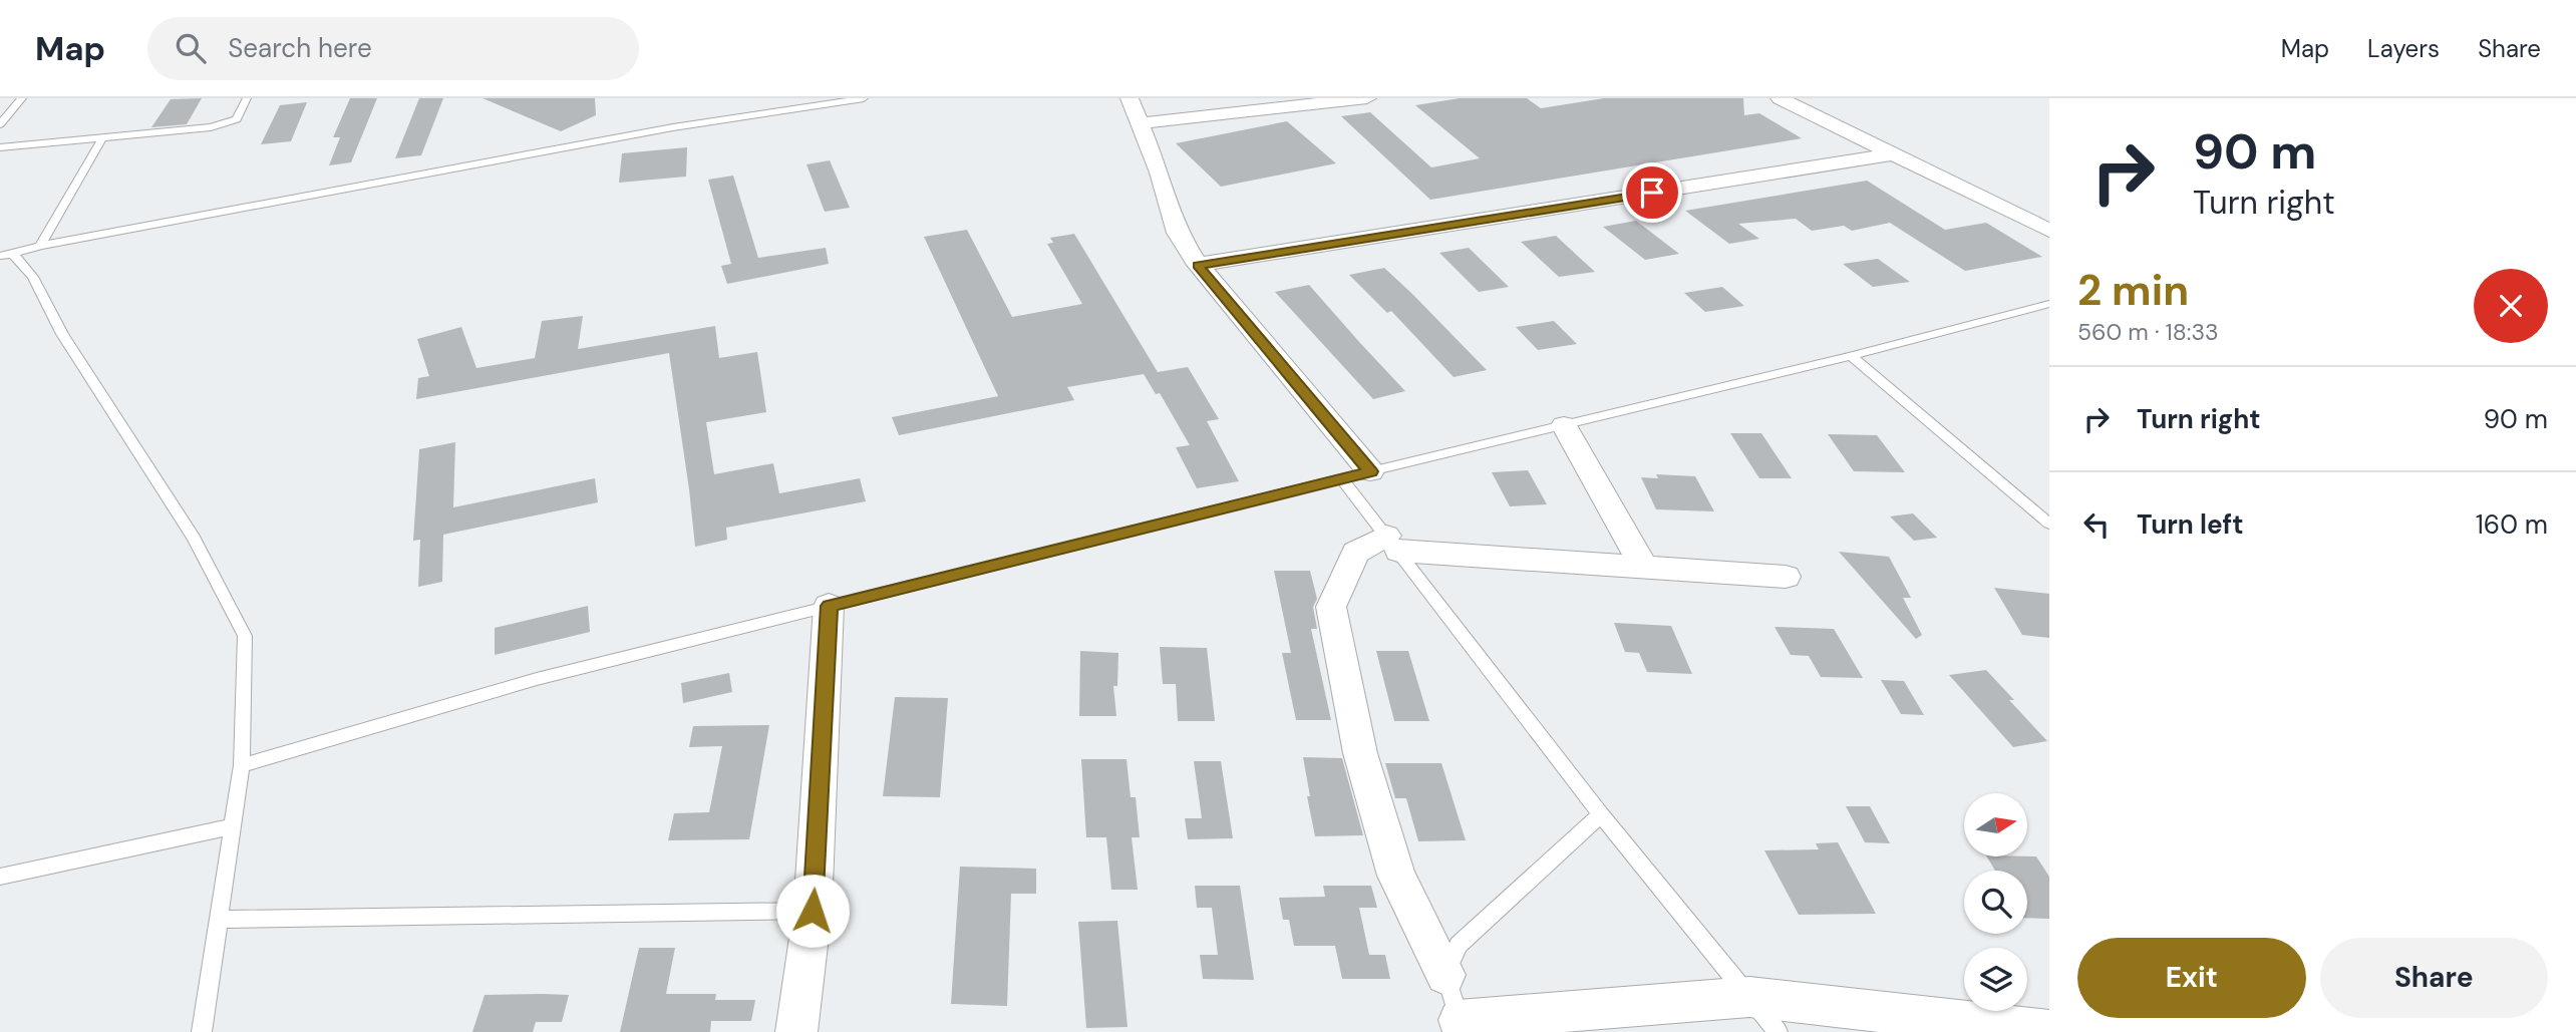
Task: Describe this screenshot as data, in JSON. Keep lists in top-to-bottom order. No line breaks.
{"north":"right","page":{"header":"Map","search":"Search here","nav":["Map","Layers","Share"],"turn":["90 m","Turn right"],"heading":["2 min","560 m · 18:33"],"list":[{"name":"Turn right","value":"90 m"},{"name":"Turn left","value":"160 m"}],"buttons":["Exit","Share"]}}
